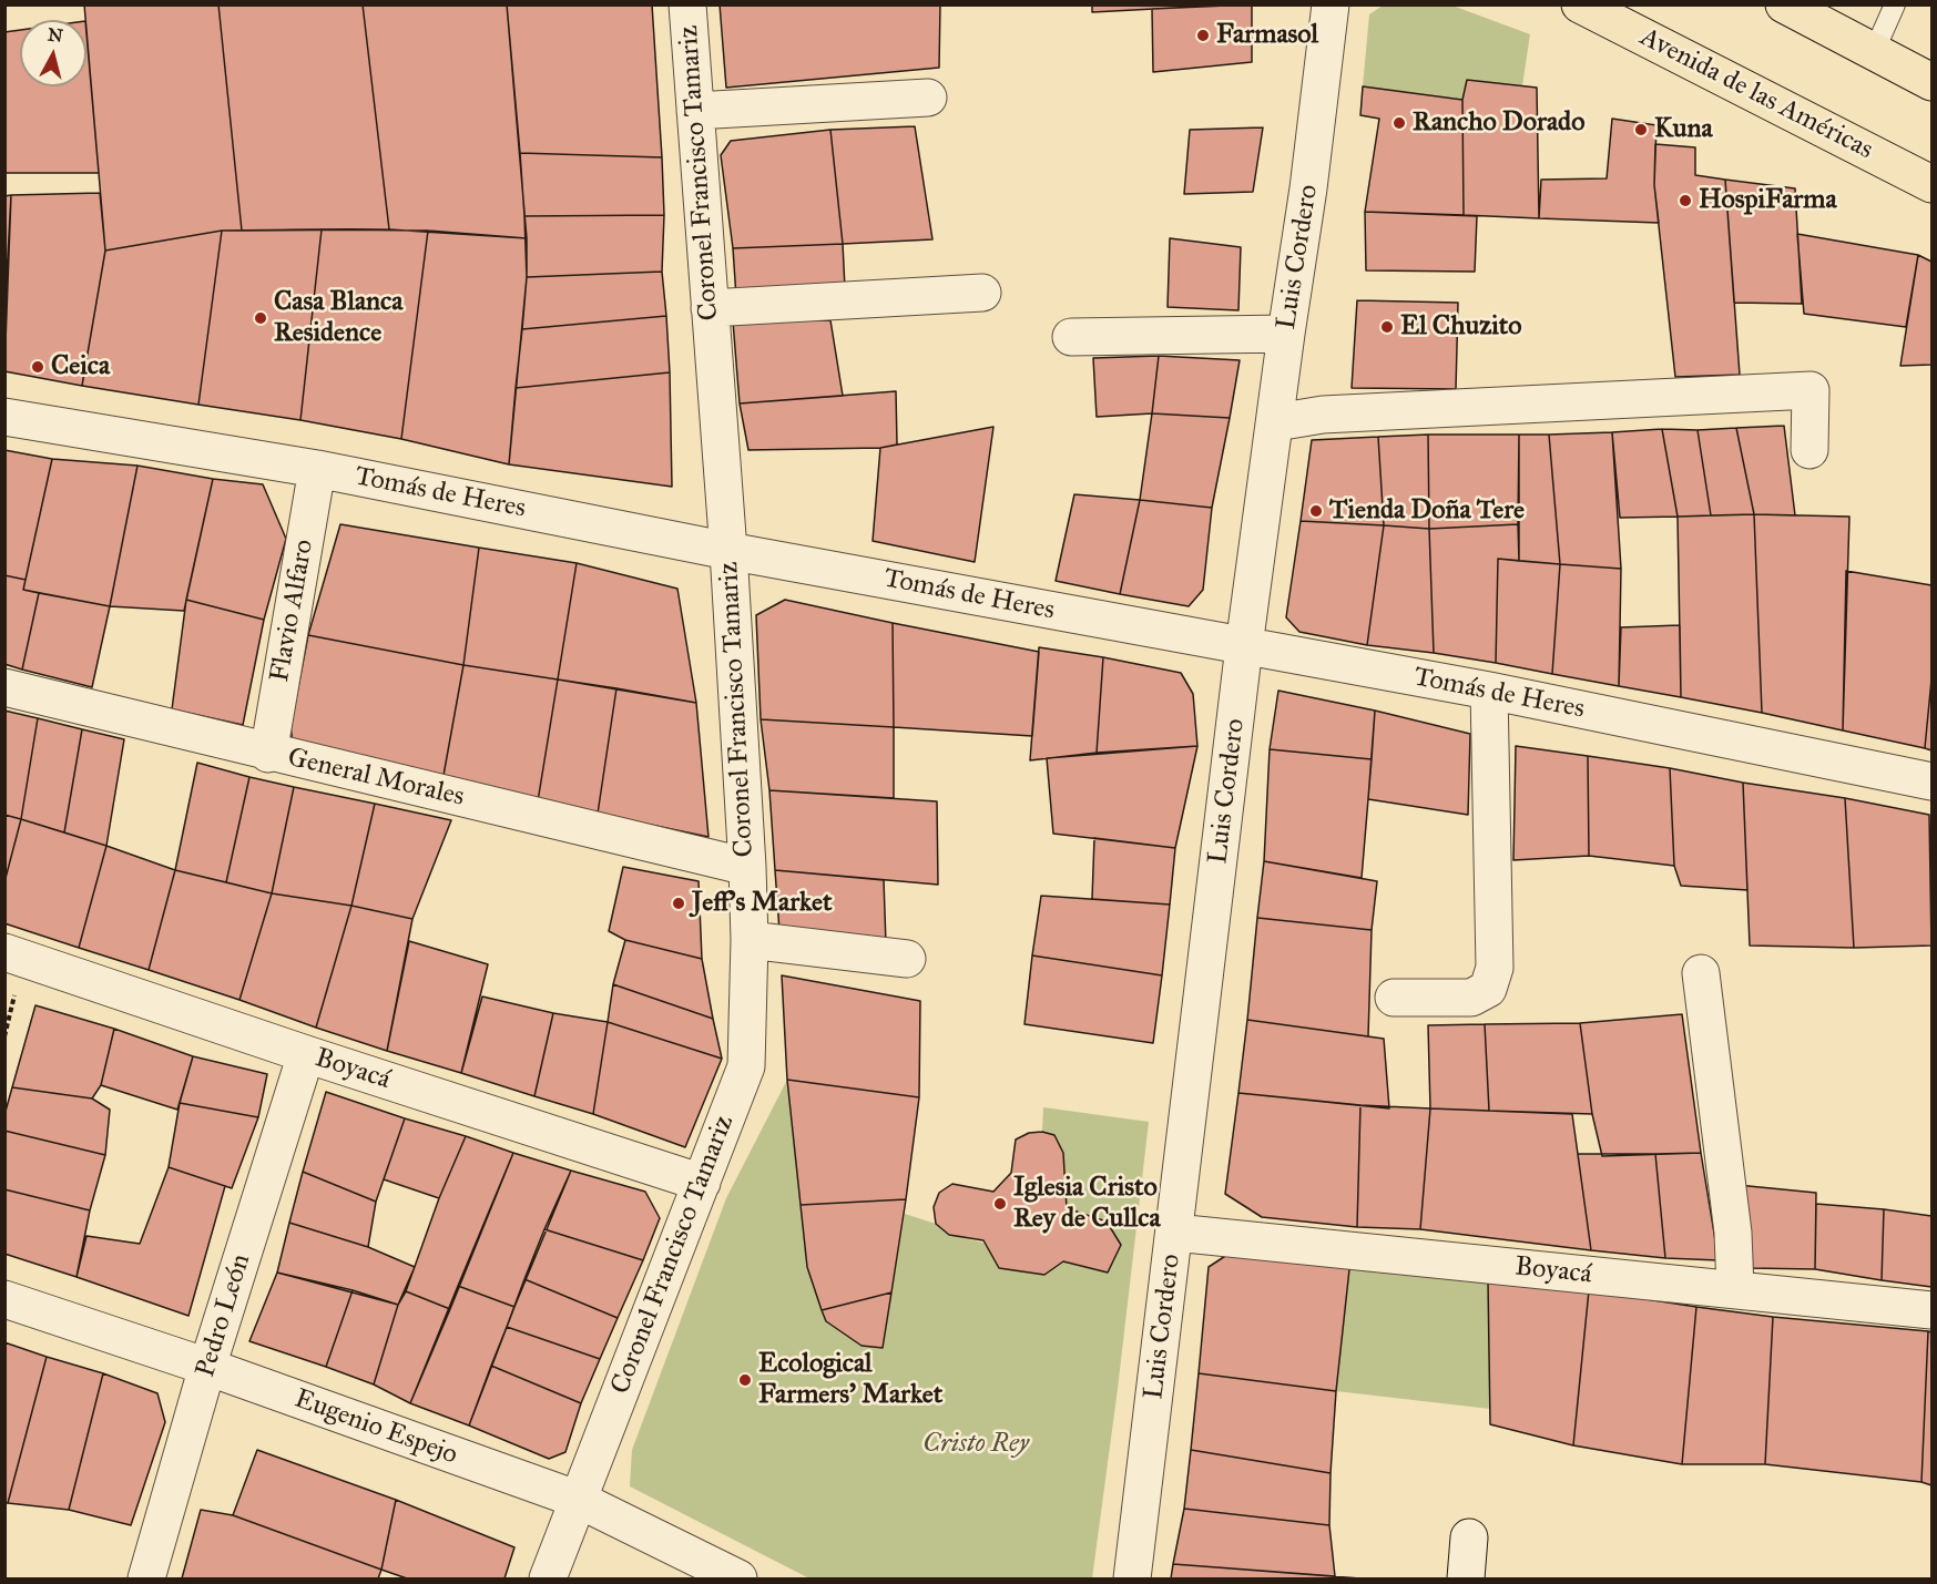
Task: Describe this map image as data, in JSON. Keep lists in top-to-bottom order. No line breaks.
{"streets":{"main road":["Avenida de las Américas"],"street":["Coronel Francisco Tamariz","Luis Cordero","Tomás de Heres","Flavio Alfaro","General Morales","Boyacá","Pedro León","Eugenio Espejo"]},"crossings":[["Coronel Francisco Tamariz","Tomás de Heres"],["Coronel Francisco Tamariz","General Morales"],["Coronel Francisco Tamariz","Boyacá"],["Coronel Francisco Tamariz","Eugenio Espejo"],["Luis Cordero","Tomás de Heres"],["Luis Cordero","Boyacá"],["Tomás de Heres","Flavio Alfaro"],["Flavio Alfaro","General Morales"],["Boyacá","Pedro León"],["Pedro León","Eugenio Espejo"]],"parks":["Cristo Rey"],"places":["Farmasol","Rancho Dorado","Kuna","HospiFarma","Casa Blanca Residence","El Chuzito","Ceica","Tienda Doña Tere","Jeff's Market","Iglesia Cristo Rey de Cullca","Ecological Farmers’ Market"],"north":"top"}
